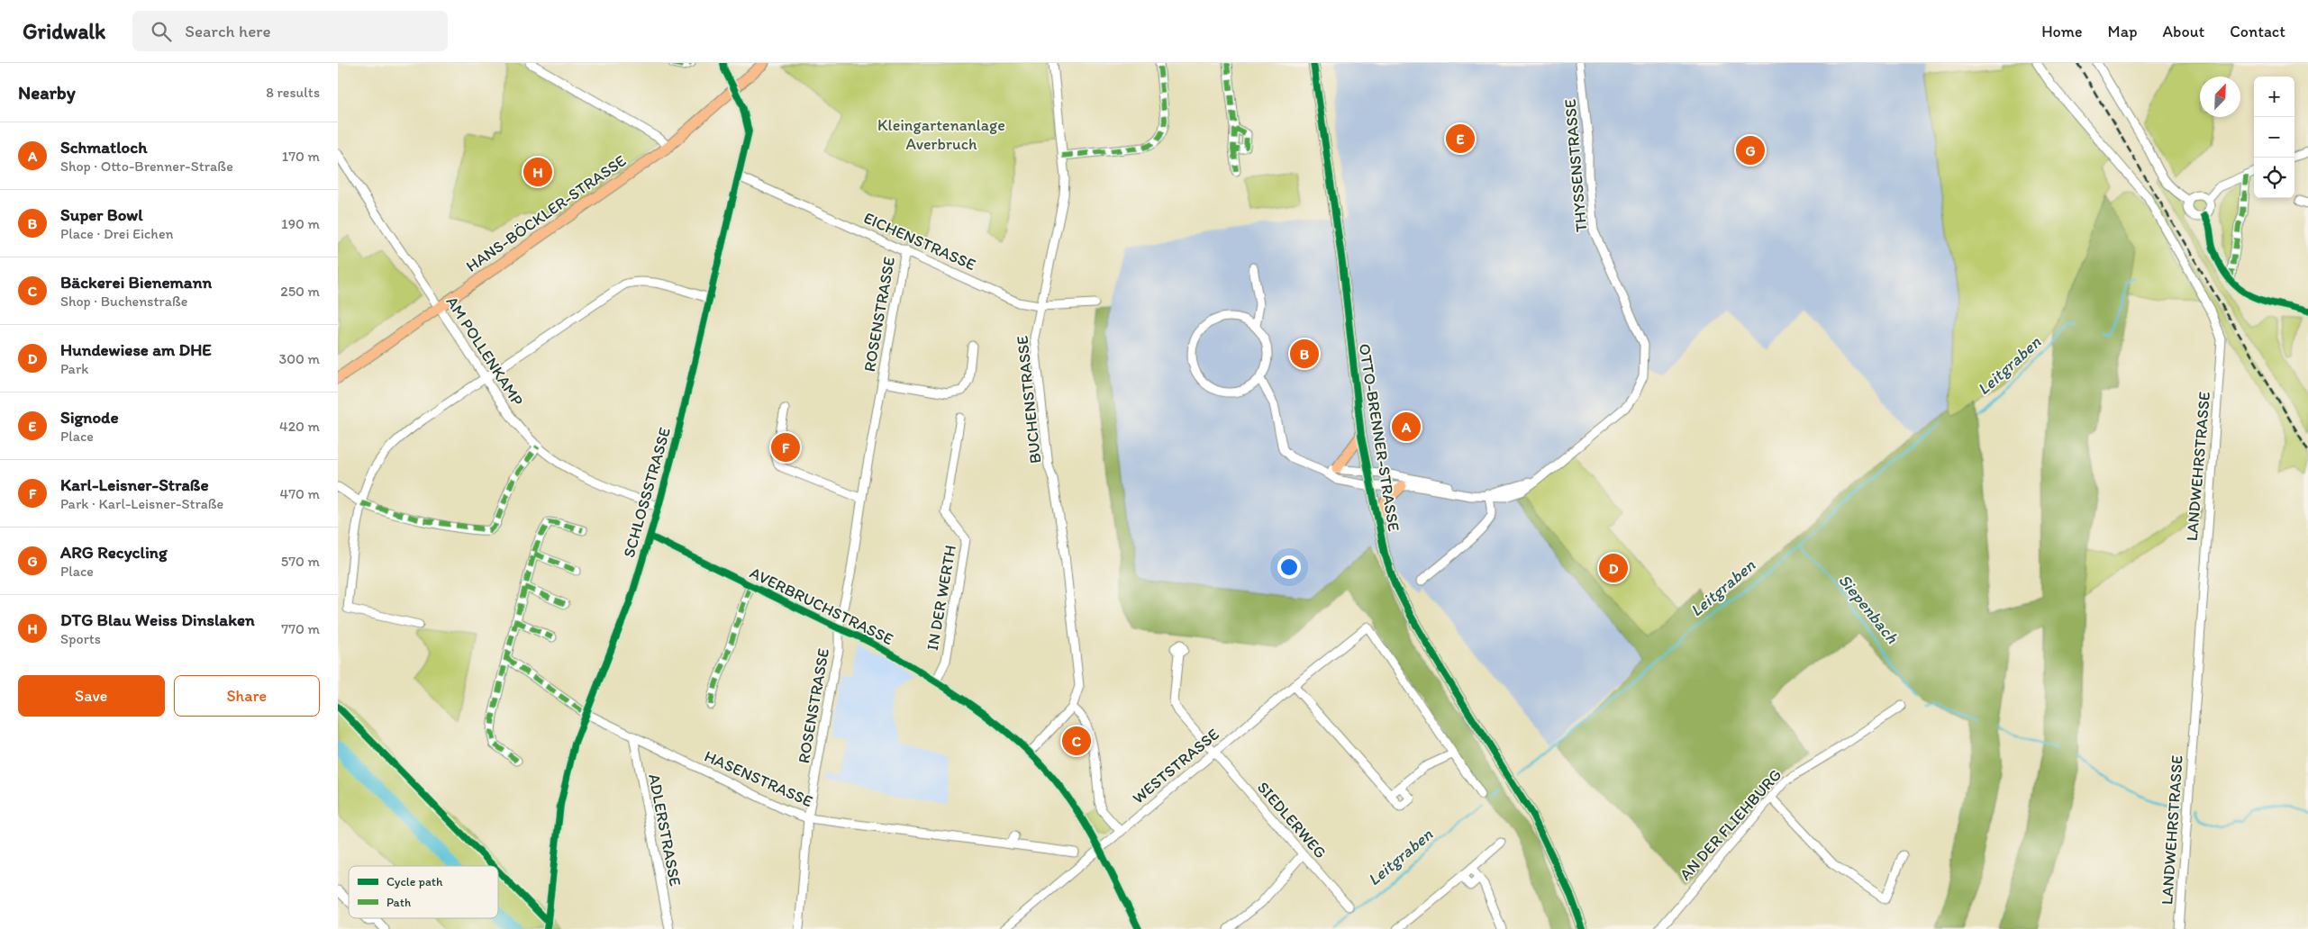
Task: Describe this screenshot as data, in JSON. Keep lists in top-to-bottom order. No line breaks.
{"streets":{"main road":["HANS-BÖCKLER-STRASSE","OTTO-BRENNER-STRASSE"],"street":["THYSSENSTRASSE","EICHENSTRASSE","ROSENSTRASSE","AM POLLENKAMP","BUCHENSTRASSE","LANDWEHRSTRASSE","SCHLOSSSTRASSE","IN DER WERTH","AVERBRUCHSTRASSE","WESTSTRASSE","HASENSTRASSE","SIEDLERWEG","AN DER FLIEHBURG","ADLERSTRASSE"]},"crossings":[["THYSSENSTRASSE","OTTO-BRENNER-STRASSE"],["HANS-BÖCKLER-STRASSE","AM POLLENKAMP"],["HANS-BÖCKLER-STRASSE","SCHLOSSSTRASSE"],["EICHENSTRASSE","ROSENSTRASSE"],["EICHENSTRASSE","BUCHENSTRASSE"],["EICHENSTRASSE","SCHLOSSSTRASSE"],["ROSENSTRASSE","AVERBRUCHSTRASSE"],["ROSENSTRASSE","HASENSTRASSE"],["AM POLLENKAMP","SCHLOSSSTRASSE"],["BUCHENSTRASSE","AVERBRUCHSTRASSE"],["SCHLOSSSTRASSE","AVERBRUCHSTRASSE"],["SCHLOSSSTRASSE","HASENSTRASSE"],["IN DER WERTH","AVERBRUCHSTRASSE"],["AVERBRUCHSTRASSE","WESTSTRASSE"],["WESTSTRASSE","SIEDLERWEG"],["HASENSTRASSE","ADLERSTRASSE"]],"water":["Leitgraben","Siepenbach"],"parks":["Kleingartenanlage Averbruch"],"legend":["Cycle path","Path"],"north":"top right","page":{"header":"Gridwalk","search":"Search here","nav":["Home","Map","About","Contact"],"heading":["Nearby","8 results"],"map_buttons":["+","−"],"list":[{"mark":"A","name":"Schmatloch","note":"Shop · Otto-Brenner-Straße","value":"170 m"},{"mark":"B","name":"Super Bowl","note":"Place · Drei Eichen","value":"190 m"},{"mark":"C","name":"Bäckerei Bienemann","note":"Shop · Buchenstraße","value":"250 m"},{"mark":"D","name":"Hundewiese am DHE","note":"Park","value":"300 m"},{"mark":"E","name":"Signode","note":"Place","value":"420 m"},{"mark":"F","name":"Karl-Leisner-Straße","note":"Park · Karl-Leisner-Straße","value":"470 m"},{"mark":"G","name":"ARG Recycling","note":"Place","value":"570 m"},{"mark":"H","name":"DTG Blau Weiss Dinslaken","note":"Sports","value":"770 m"}],"pins":["E","G","H","B","A","F","D","C"],"buttons":["Save","Share"]}}
